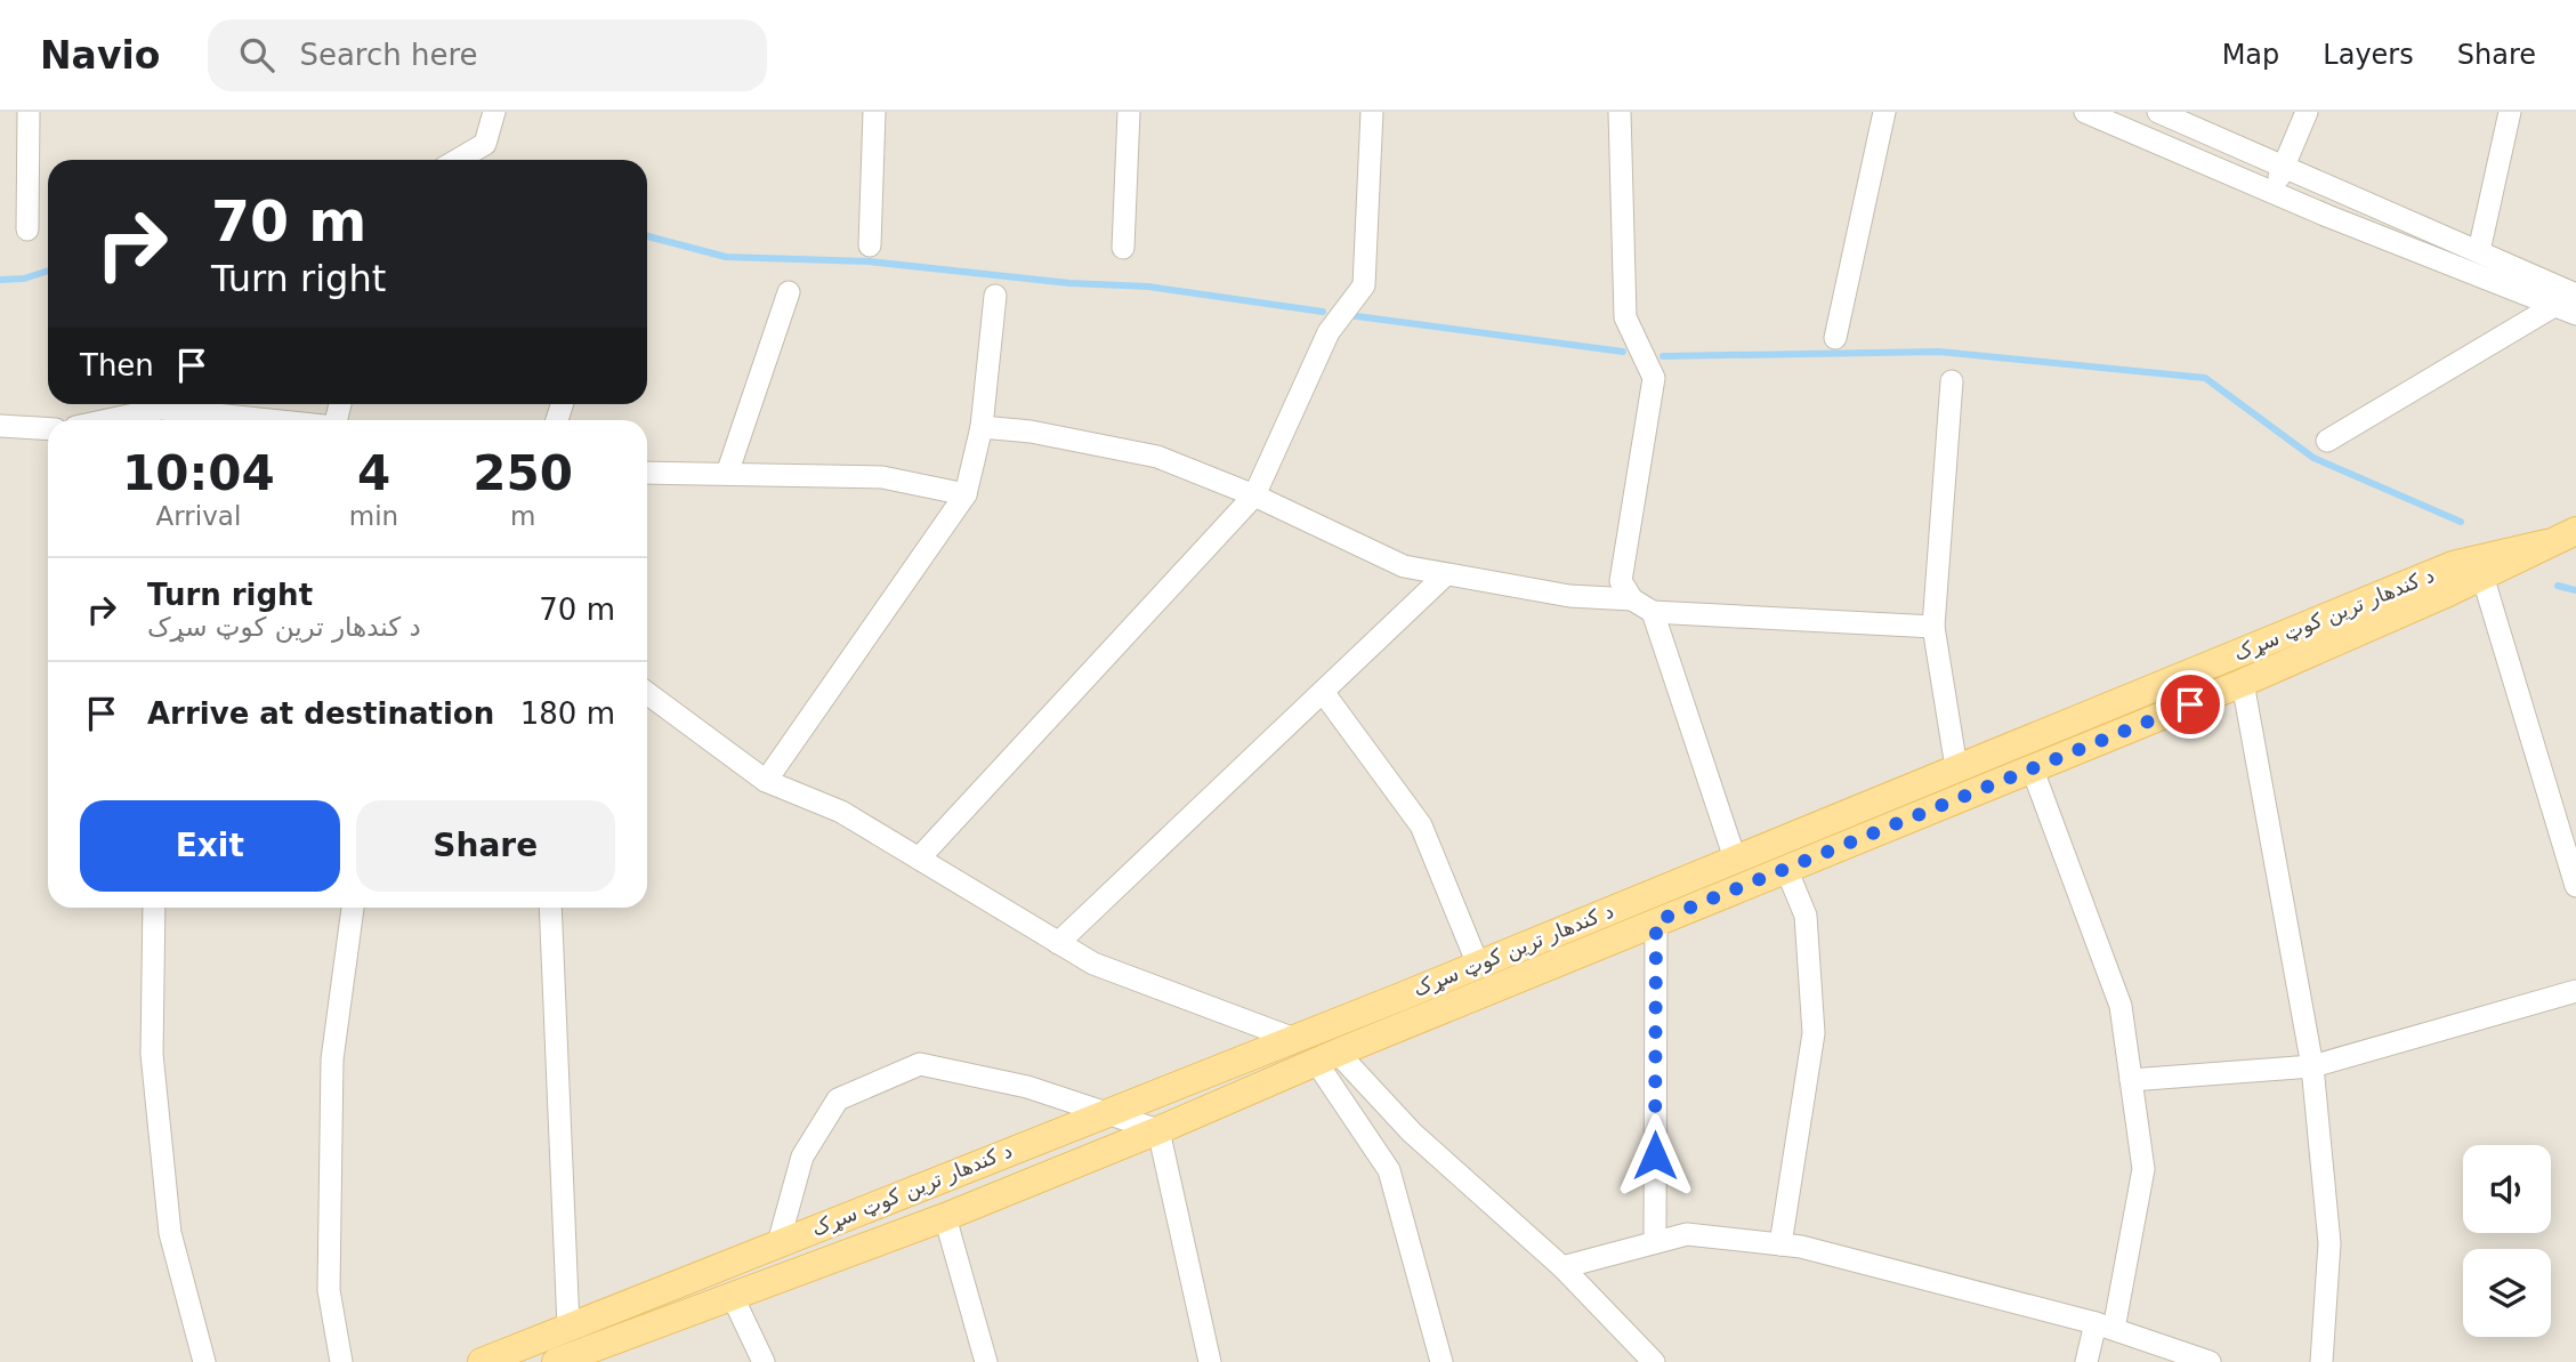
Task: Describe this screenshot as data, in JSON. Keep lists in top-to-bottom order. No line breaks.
{"streets":{"main road":["د کندهار ترين کوټ سړک"]},"page":{"header":"Navio","search":"Search here","nav":["Map","Layers","Share"],"turn":["70 m","Turn right"],"then":"Then","eta":["10:04","Arrival","4","min","250","m"],"list":[{"name":"Turn right","note":"د کندهار ترين کوټ سړک","value":"70 m"},{"name":"Arrive at destination","value":"180 m"}],"buttons":["Exit","Share"]}}
